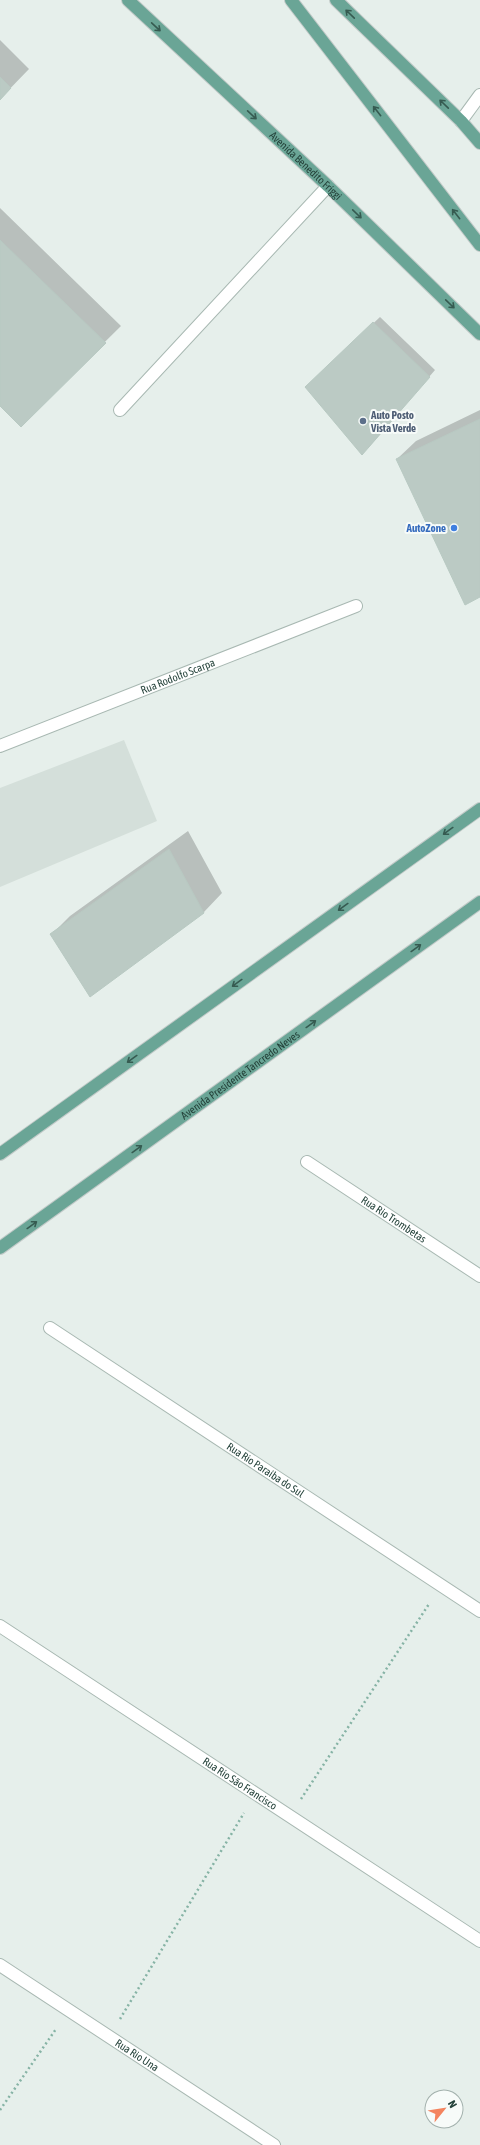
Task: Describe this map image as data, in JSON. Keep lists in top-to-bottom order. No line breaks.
{"streets":{"main road":["Avenida Benedito Friggi","Avenida Presidente Tancredo Neves"],"street":["Rua Rodolfo Scarpa","Rua Rio Trombetas","Rua Rio Paraíba do Sul","Rua Rio São Francisco","Rua Rio Una"]},"places":["Auto Posto Vista Verde","AutoZone"],"north":"top right"}
